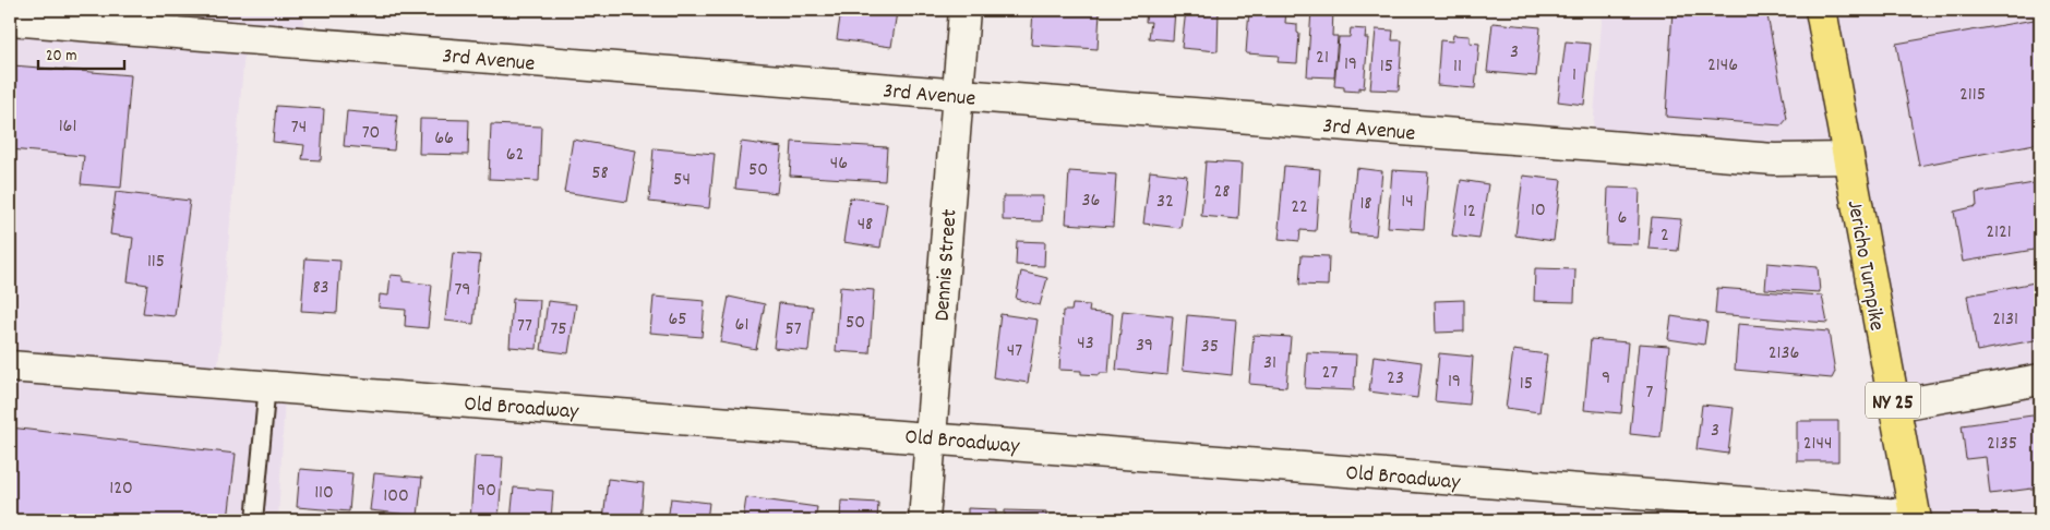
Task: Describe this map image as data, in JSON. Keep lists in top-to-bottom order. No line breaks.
{"streets":{"main road":["Jericho Turnpike","NY 25"],"street":["3rd Avenue","Dennis Street","Old Broadway"]},"crossings":[["3rd Avenue","Dennis Street"],["3rd Avenue","Jericho Turnpike"],["Dennis Street","Old Broadway"],["Jericho Turnpike","Old Broadway"]],"house_numbers":["3","21","19","2146","15","11","1","2115","161","74","70","66","62","46","50","58","54","28","36","32","14","18","22","10","12","6","48","2121","2","115","83","79","65","2131","50","61","77","75","57","43","39","35","47","2136","31","27","23","9","19","15","7","3","2144","2135","120","90","110","100"],"scale_bar":"20 m"}
